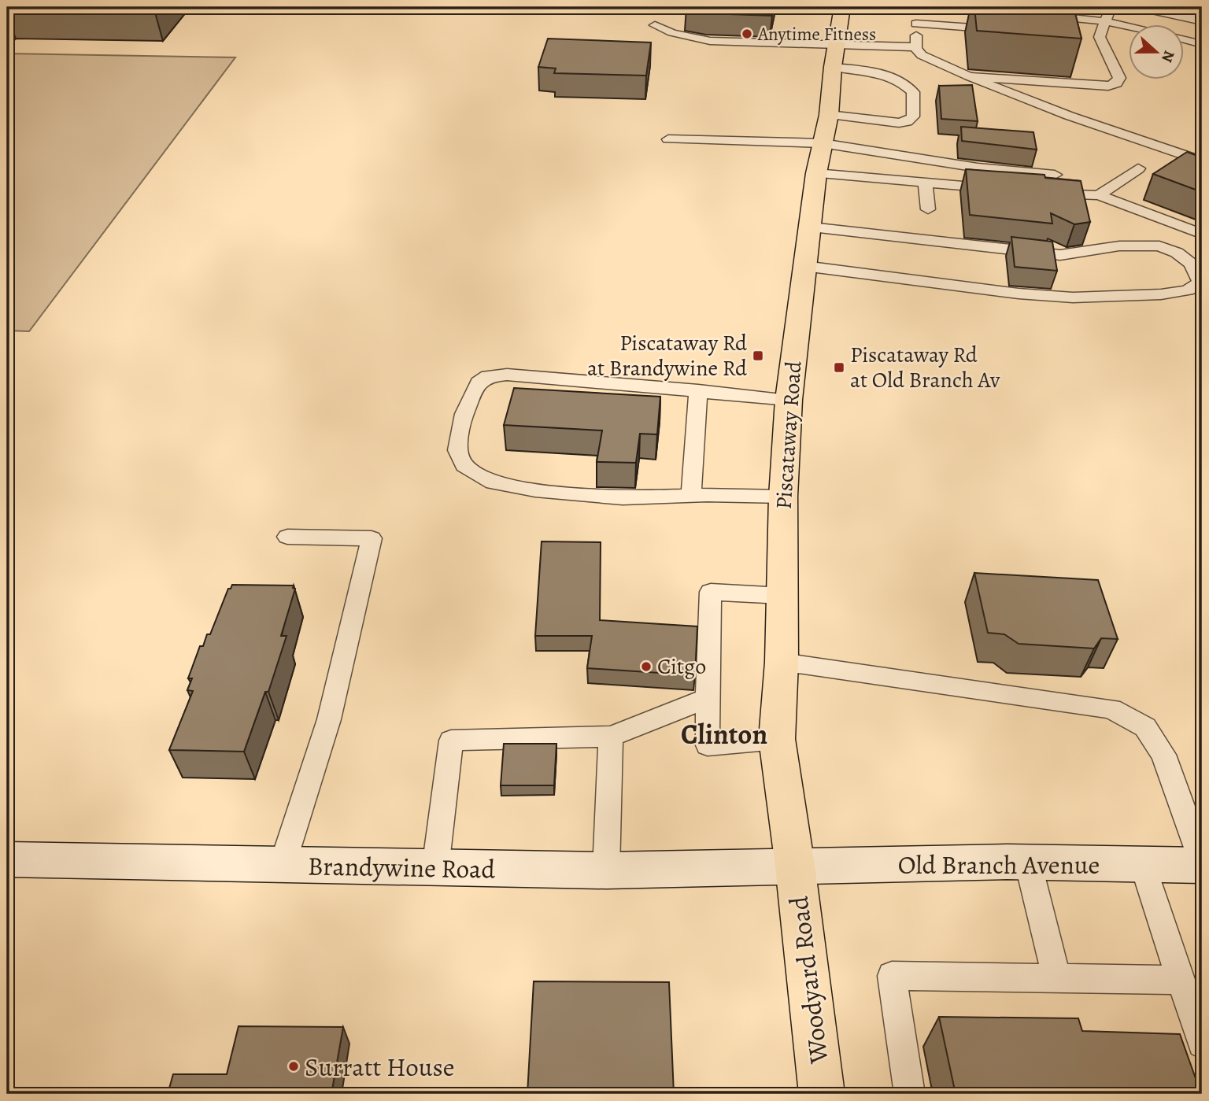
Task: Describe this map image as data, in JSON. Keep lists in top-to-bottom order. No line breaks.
{"streets":{"main road":["Piscataway Road","Old Branch Avenue","Brandywine Road","Woodyard Road"]},"crossings":[["Piscataway Road","Old Branch Avenue"],["Piscataway Road","Brandywine Road"],["Piscataway Road","Woodyard Road"],["Old Branch Avenue","Brandywine Road"],["Old Branch Avenue","Woodyard Road"],["Brandywine Road","Woodyard Road"]],"districts":["Clinton"],"places":{"other":["Anytime Fitness","Citgo","Surratt House"],"transit":["Piscataway Rd at Brandywine Rd","Piscataway Rd at Old Branch Av"]},"north":"right"}
